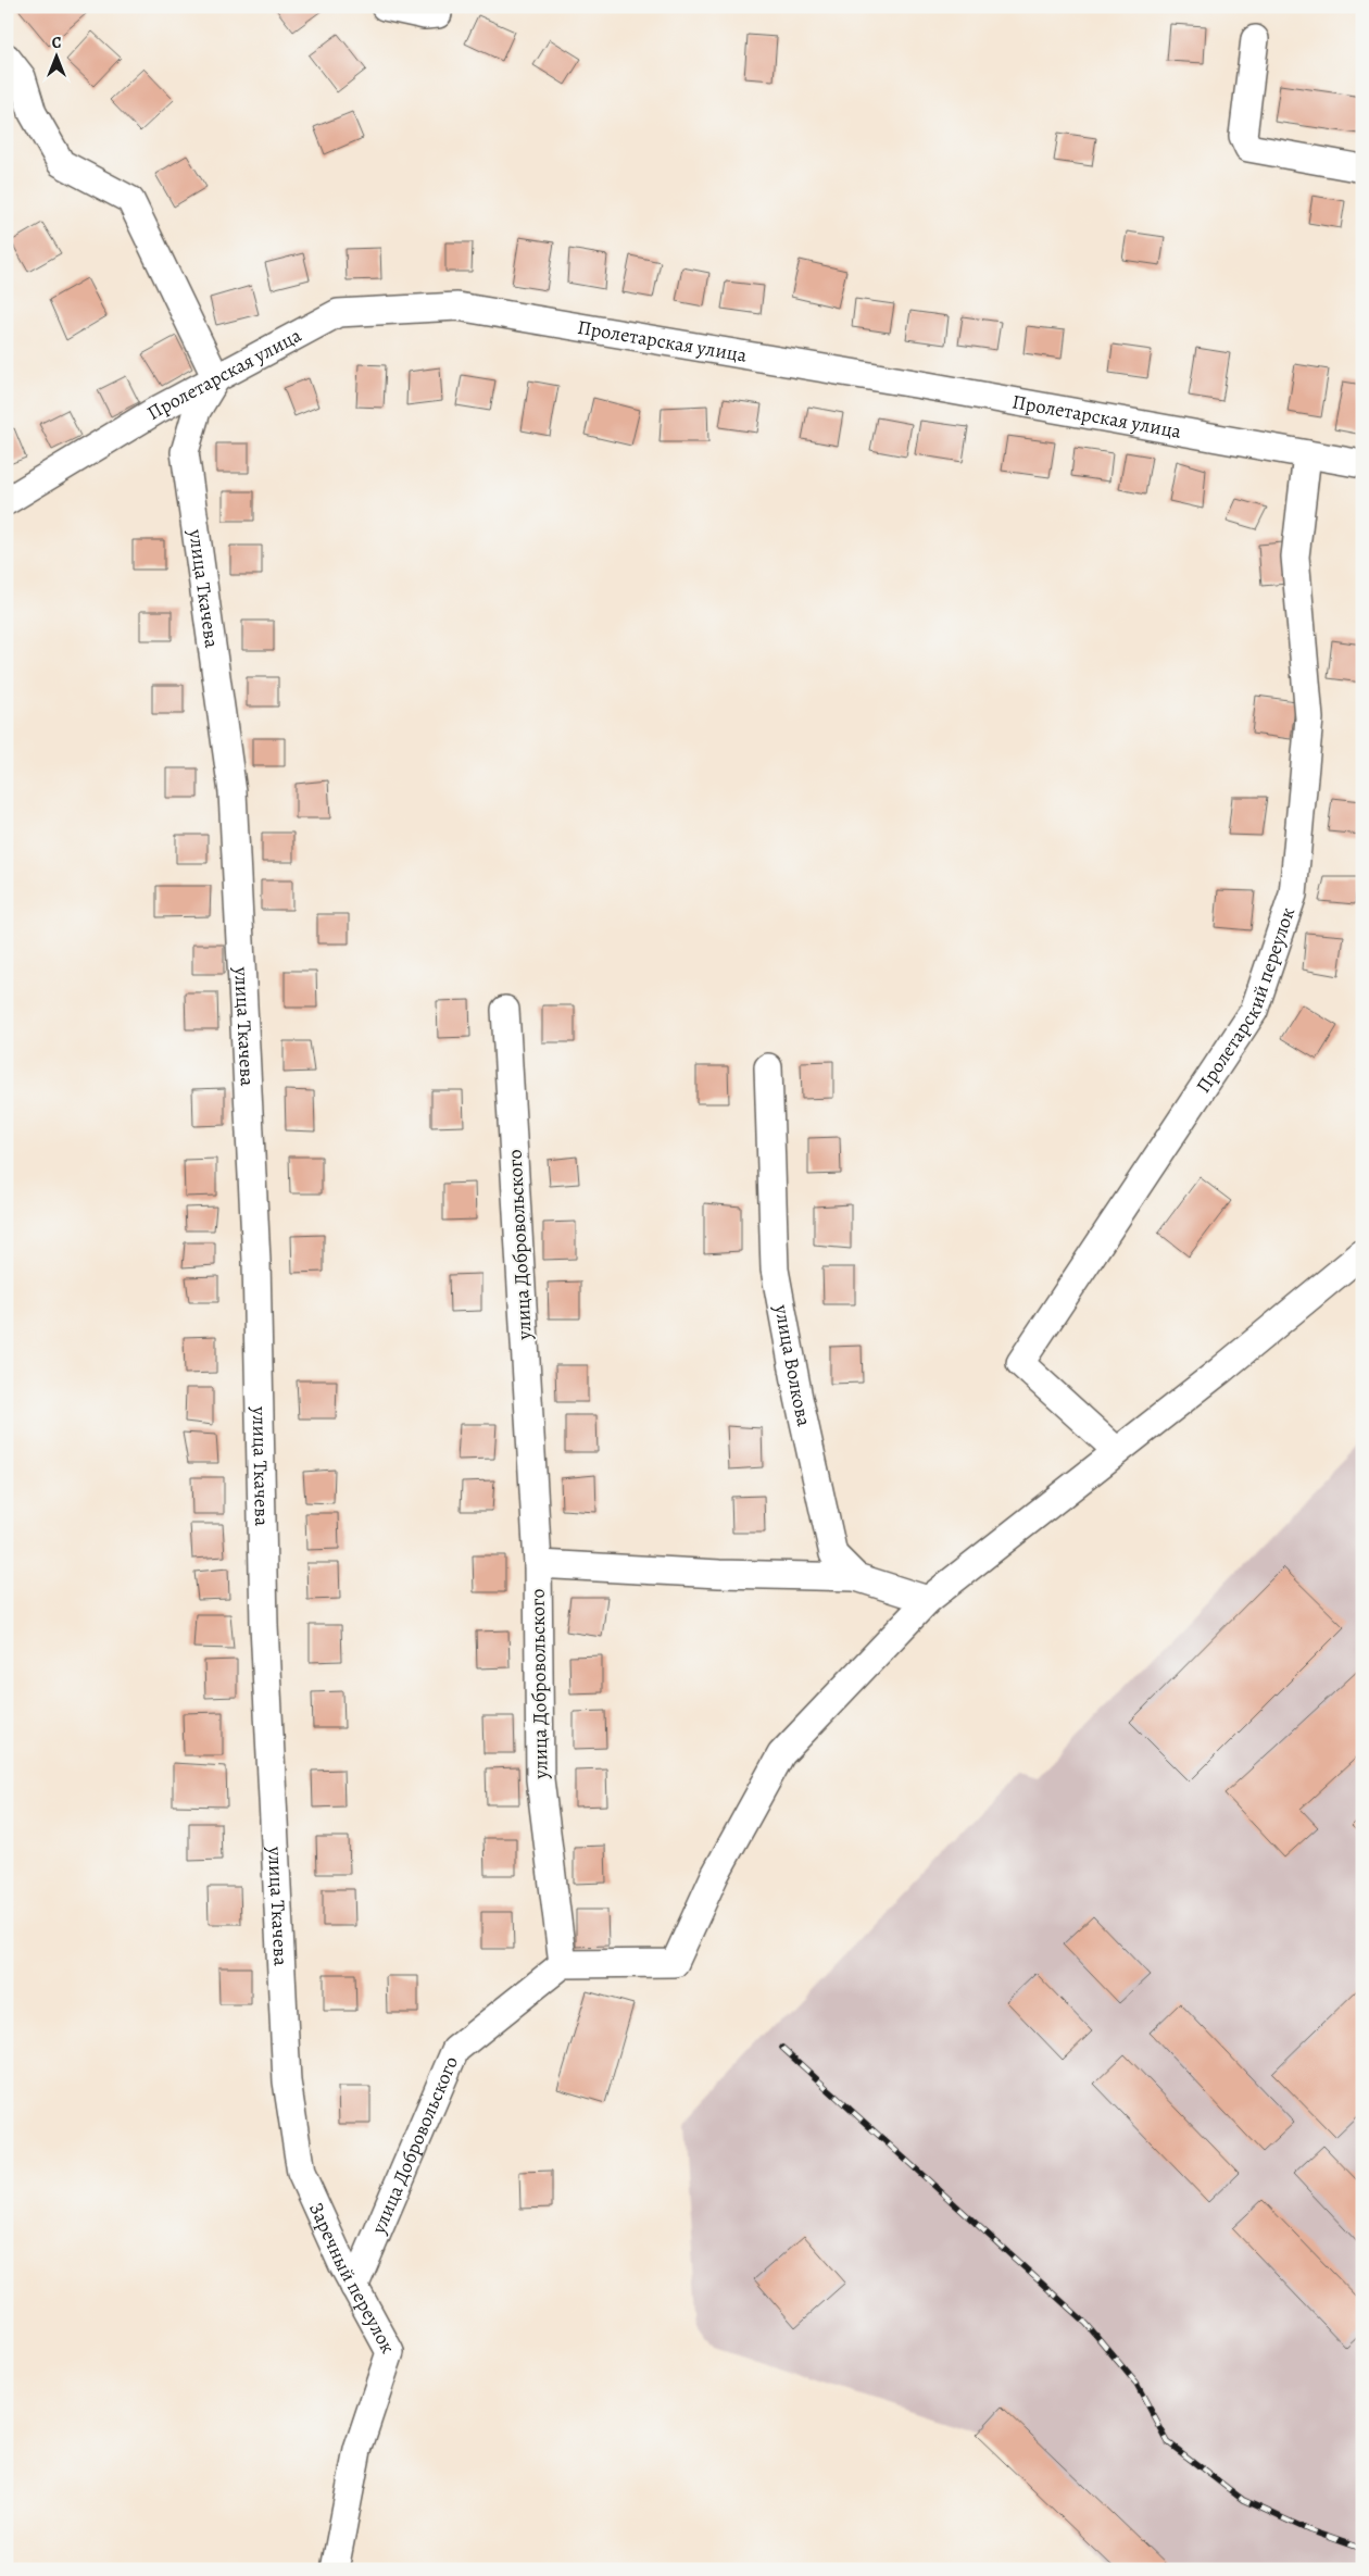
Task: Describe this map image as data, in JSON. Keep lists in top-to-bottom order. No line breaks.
{"streets":{"street":["Пролетарская улица","улица Ткачева","Пролетарский переулок","улица Добровольского","улица Волкова","Заречный переулок"]},"crossings":[["Пролетарская улица","улица Ткачева"],["Пролетарская улица","Пролетарский переулок"],["улица Ткачева","Заречный переулок"],["улица Добровольского","Заречный переулок"]],"north":"top"}
